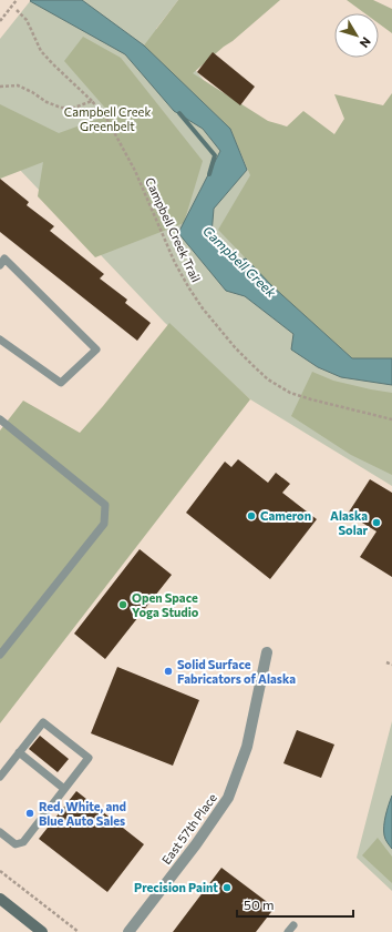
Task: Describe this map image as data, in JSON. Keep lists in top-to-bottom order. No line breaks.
{"streets":{"street":["East 57th Place"],"path":["Campbell Creek Trail"]},"water":["Campbell Creek"],"parks":["Campbell Creek Greenbelt"],"places":["Cameron","Alaska Solar","Open Space Yoga Studio","Solid Surface Fabricators of Alaska","Red, White, and Blue Auto Sales","Precision Paint"],"scale_bar":"50 m","north":"bottom right"}
